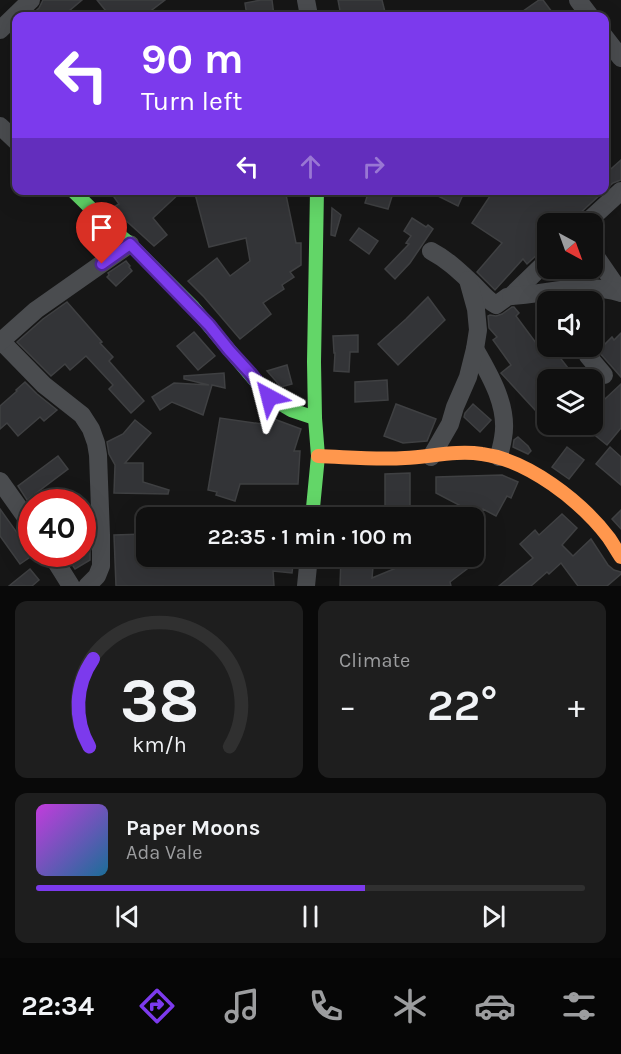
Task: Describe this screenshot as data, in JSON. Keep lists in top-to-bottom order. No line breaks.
{"north":"bottom right","page":{"turn":["90 m","Turn left"],"limit":"40","trip":"22:35 · 1 min · 100 m","tile":"Climate","heat":["−","22°","+"],"song":["Paper Moons","Ada Vale"],"tabs":"22:34","gauge":["38","km/h"]}}
